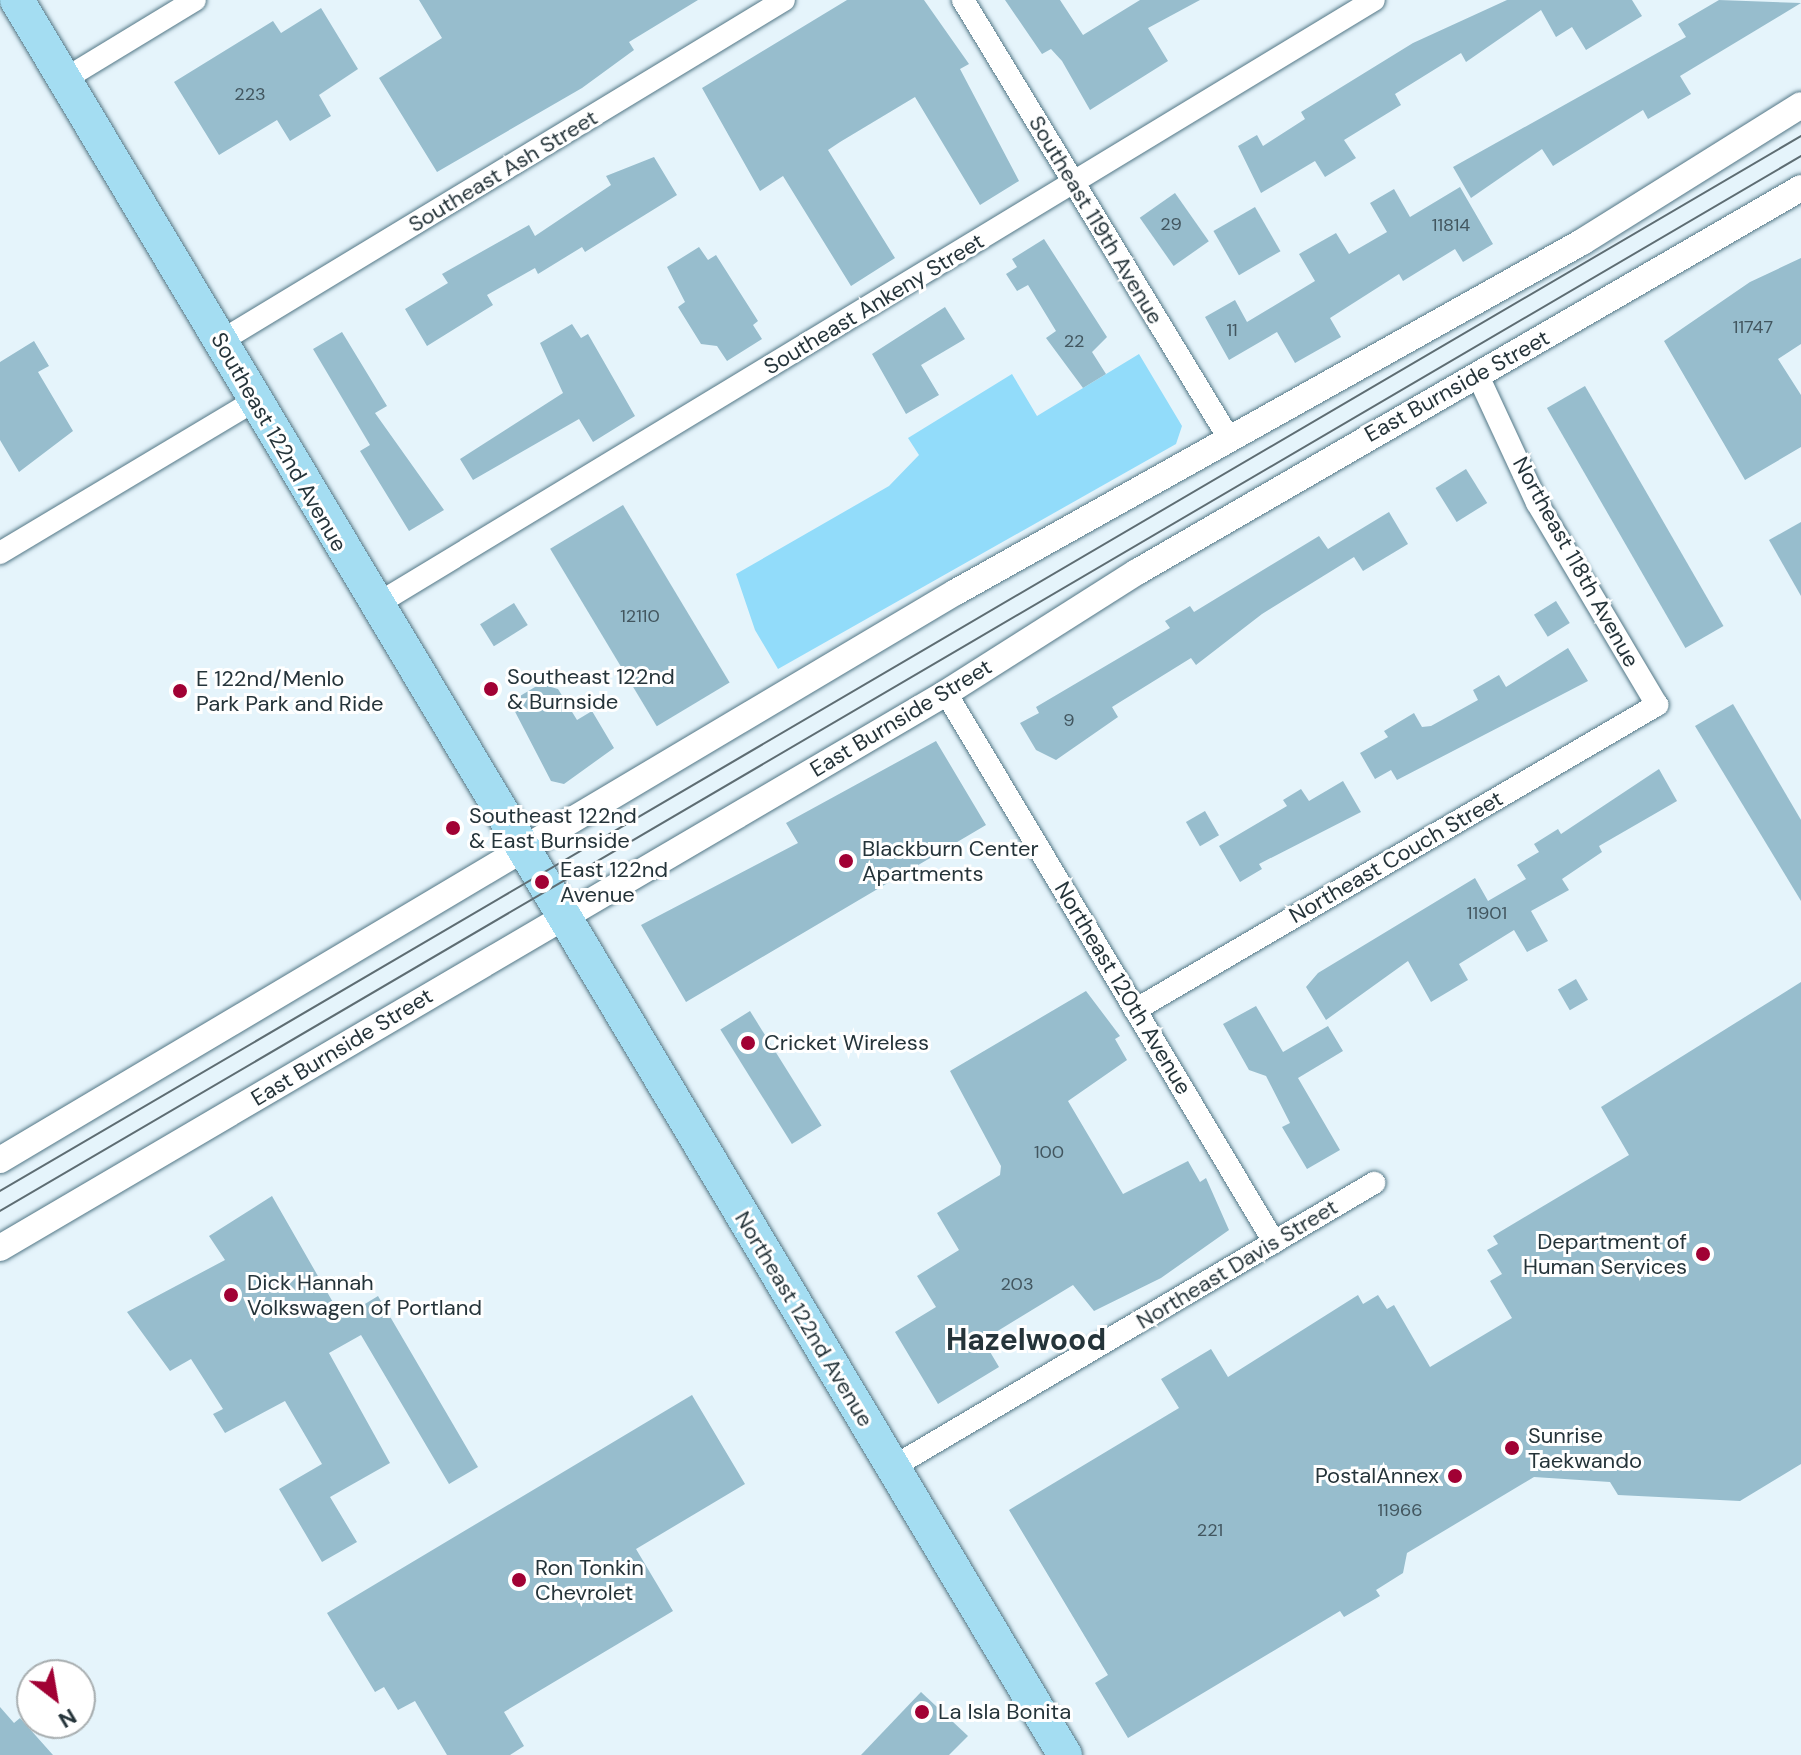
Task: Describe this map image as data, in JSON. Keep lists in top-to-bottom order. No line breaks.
{"streets":{"main road":["Southeast 122nd Avenue","Northeast 122nd Avenue"],"street":["Southeast Ash Street","Southeast 119th Avenue","Southeast Ankeny Street","East Burnside Street","Northeast 118th Avenue","Northeast Couch Street","Northeast 120th Avenue","Northeast Davis Street"]},"crossings":[["Southeast Ash Street","Southeast 122nd Avenue"],["Southeast 119th Avenue","Southeast Ankeny Street"],["Southeast Ankeny Street","Southeast 122nd Avenue"],["East Burnside Street","Northeast 118th Avenue"],["East Burnside Street","Northeast 120th Avenue"],["East Burnside Street","Northeast 122nd Avenue"],["Southeast 122nd Avenue","Northeast 122nd Avenue"],["Northeast 118th Avenue","Northeast Couch Street"],["Northeast Couch Street","Northeast 120th Avenue"],["Northeast 120th Avenue","Northeast Davis Street"],["Northeast Davis Street","Northeast 122nd Avenue"]],"districts":["Hazelwood"],"places":["Southeast 122nd & Burnside","E 122nd/Menlo Park Park and Ride","Southeast 122nd & East Burnside","Blackburn Center Apartments","East 122nd Avenue","Cricket Wireless","Department of Human Services","Dick Hannah Volkswagen of Portland","Sunrise Taekwando","PostalAnnex","Ron Tonkin Chevrolet","La Isla Bonita"],"house_numbers":["223","29","11814","11747","11","22","12110","9","11901","100","203","11966","221"],"north":"bottom right"}
